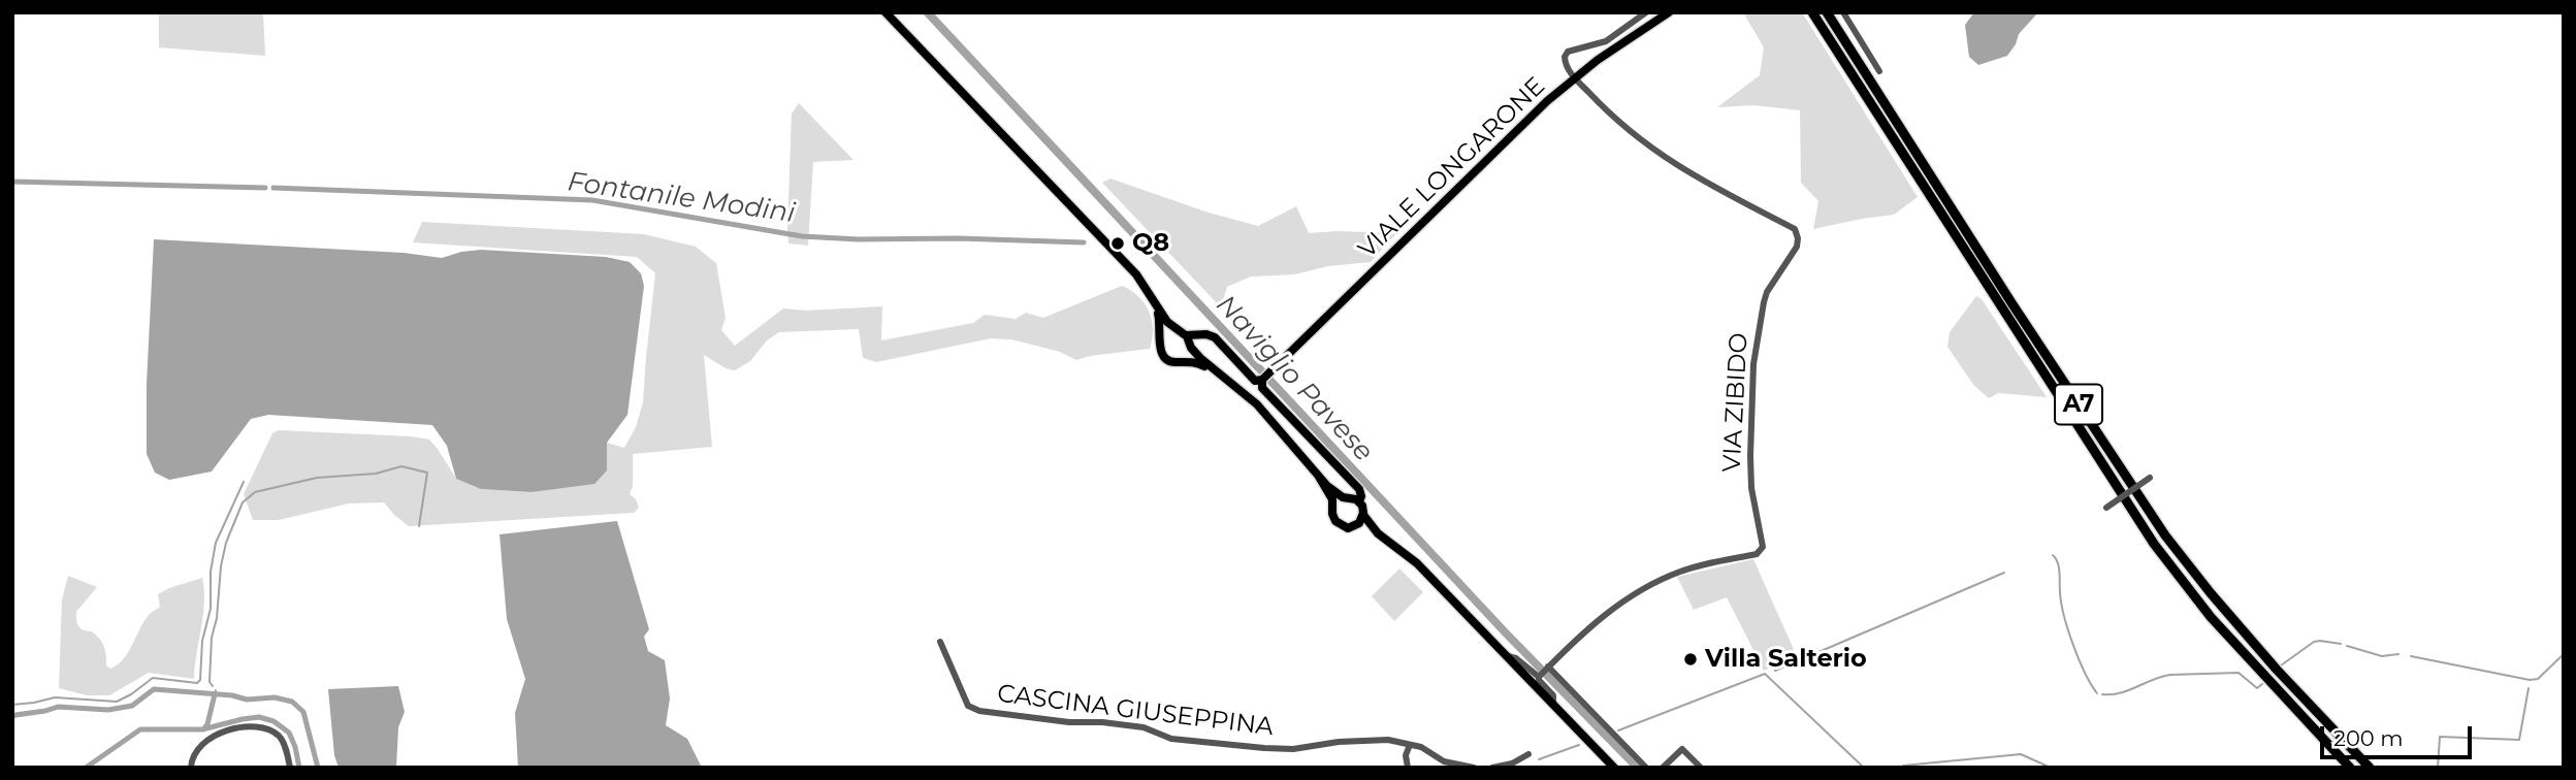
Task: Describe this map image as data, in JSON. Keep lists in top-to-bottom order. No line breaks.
{"streets":{"highway":["A7"],"main road":["VIALE LONGARONE"],"street":["VIA ZIBIDO","CASCINA GIUSEPPINA"]},"crossings":[["VIALE LONGARONE","VIA ZIBIDO"]],"water":["Fontanile Modini","Naviglio Pavese"],"places":["Q8","Villa Salterio"],"scale_bar":"200 m"}
